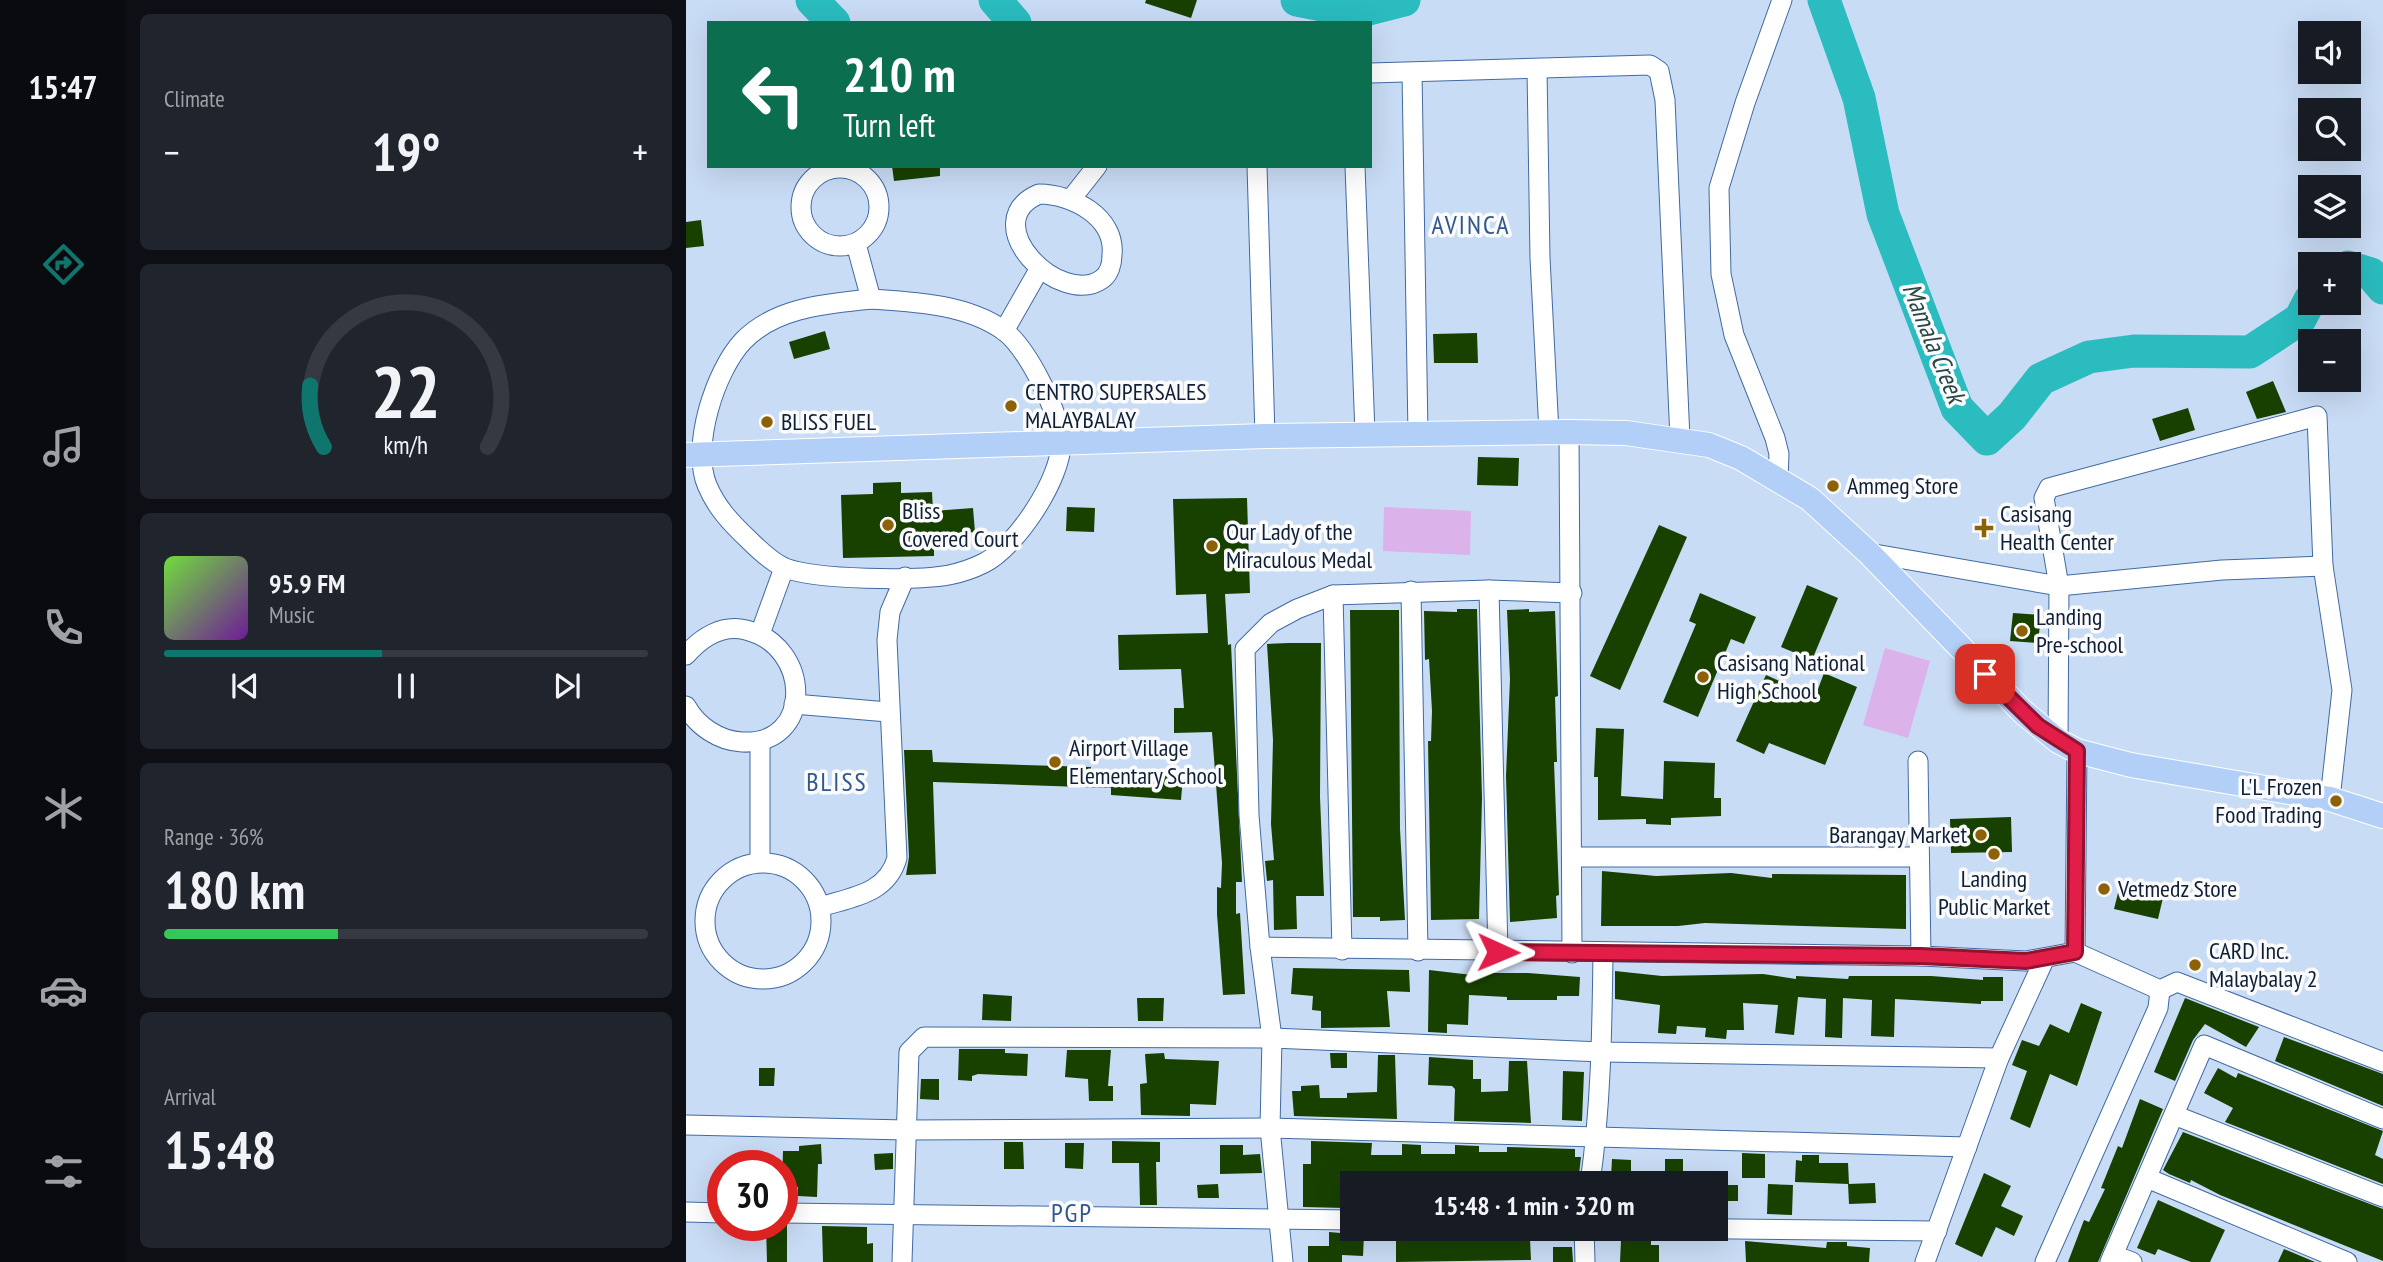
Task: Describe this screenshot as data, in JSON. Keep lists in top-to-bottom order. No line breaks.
{"districts":["AVINCA","BLISS","PGP"],"water":["Mamala Creek"],"places":{"other":["CENTRO SUPERSALES MALAYBALAY","BLISS FUEL","Ammeg Store","Bliss Covered Court","Our Lady of the Miraculous Medal","Landing Pre-school","Casisang National High School","Airport Village Elementary School","L'L Frozen Food Trading","Barangay Market","Landing Public Market","Vetmedz Store","CARD Inc. Malaybalay 2"],"health":["Casisang Health Center"]},"page":{"tabs":"15:47","tile":["Climate",["Range · 36%","180 km"],["Arrival","15:48"]],"map_buttons":["+","−"],"turn":["210 m","Turn left"],"heat":["−","19°","+"],"song":["95.9 FM","Music"],"limit":"30","trip":"15:48 · 1 min · 320 m","gauge":["22","km/h"]}}
